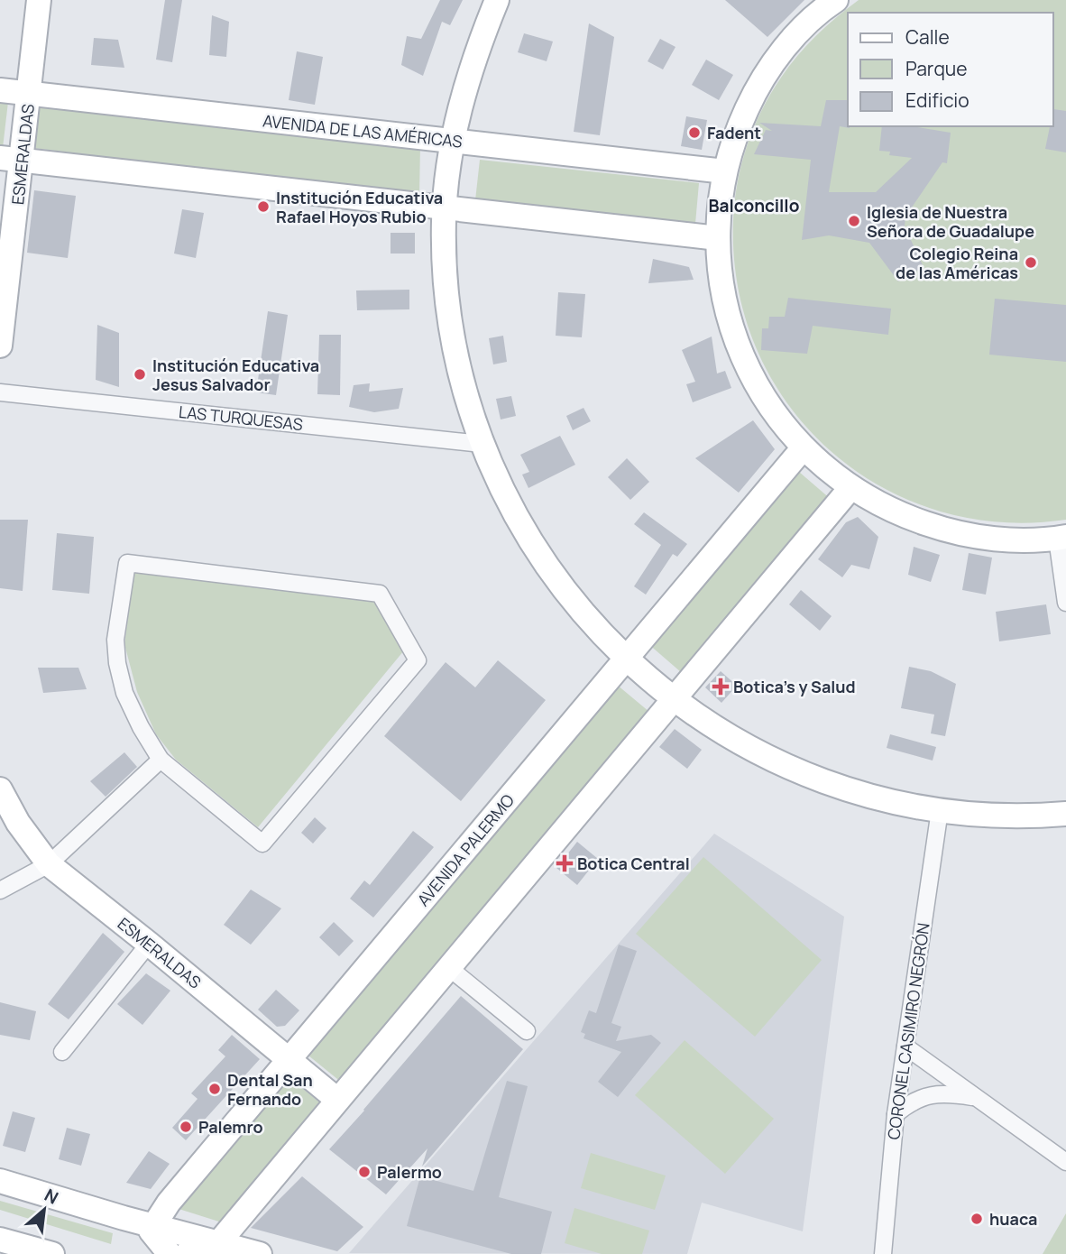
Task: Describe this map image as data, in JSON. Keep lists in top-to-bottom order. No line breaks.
{"streets":{"street":["AVENIDA DE LAS AMÉRICAS","ESMERALDAS","LAS TURQUESAS","AVENIDA PALERMO","CORONEL CASIMIRO NEGRÓN"]},"crossings":[["AVENIDA DE LAS AMÉRICAS","ESMERALDAS"],["ESMERALDAS","AVENIDA PALERMO"]],"districts":["Balconcillo"],"places":{"other":["Fadent","Institución Educativa Rafael Hoyos Rubio","Iglesia de Nuestra Señora de Guadalupe","Colegio Reina de las Américas","Institución Educativa Jesus Salvador","Dental San Fernando","Palemro","Palermo","huaca"],"health":["Botica's y Salud","Botica Central"]},"legend":["Calle","Parque","Edificio"],"north":"top right"}
